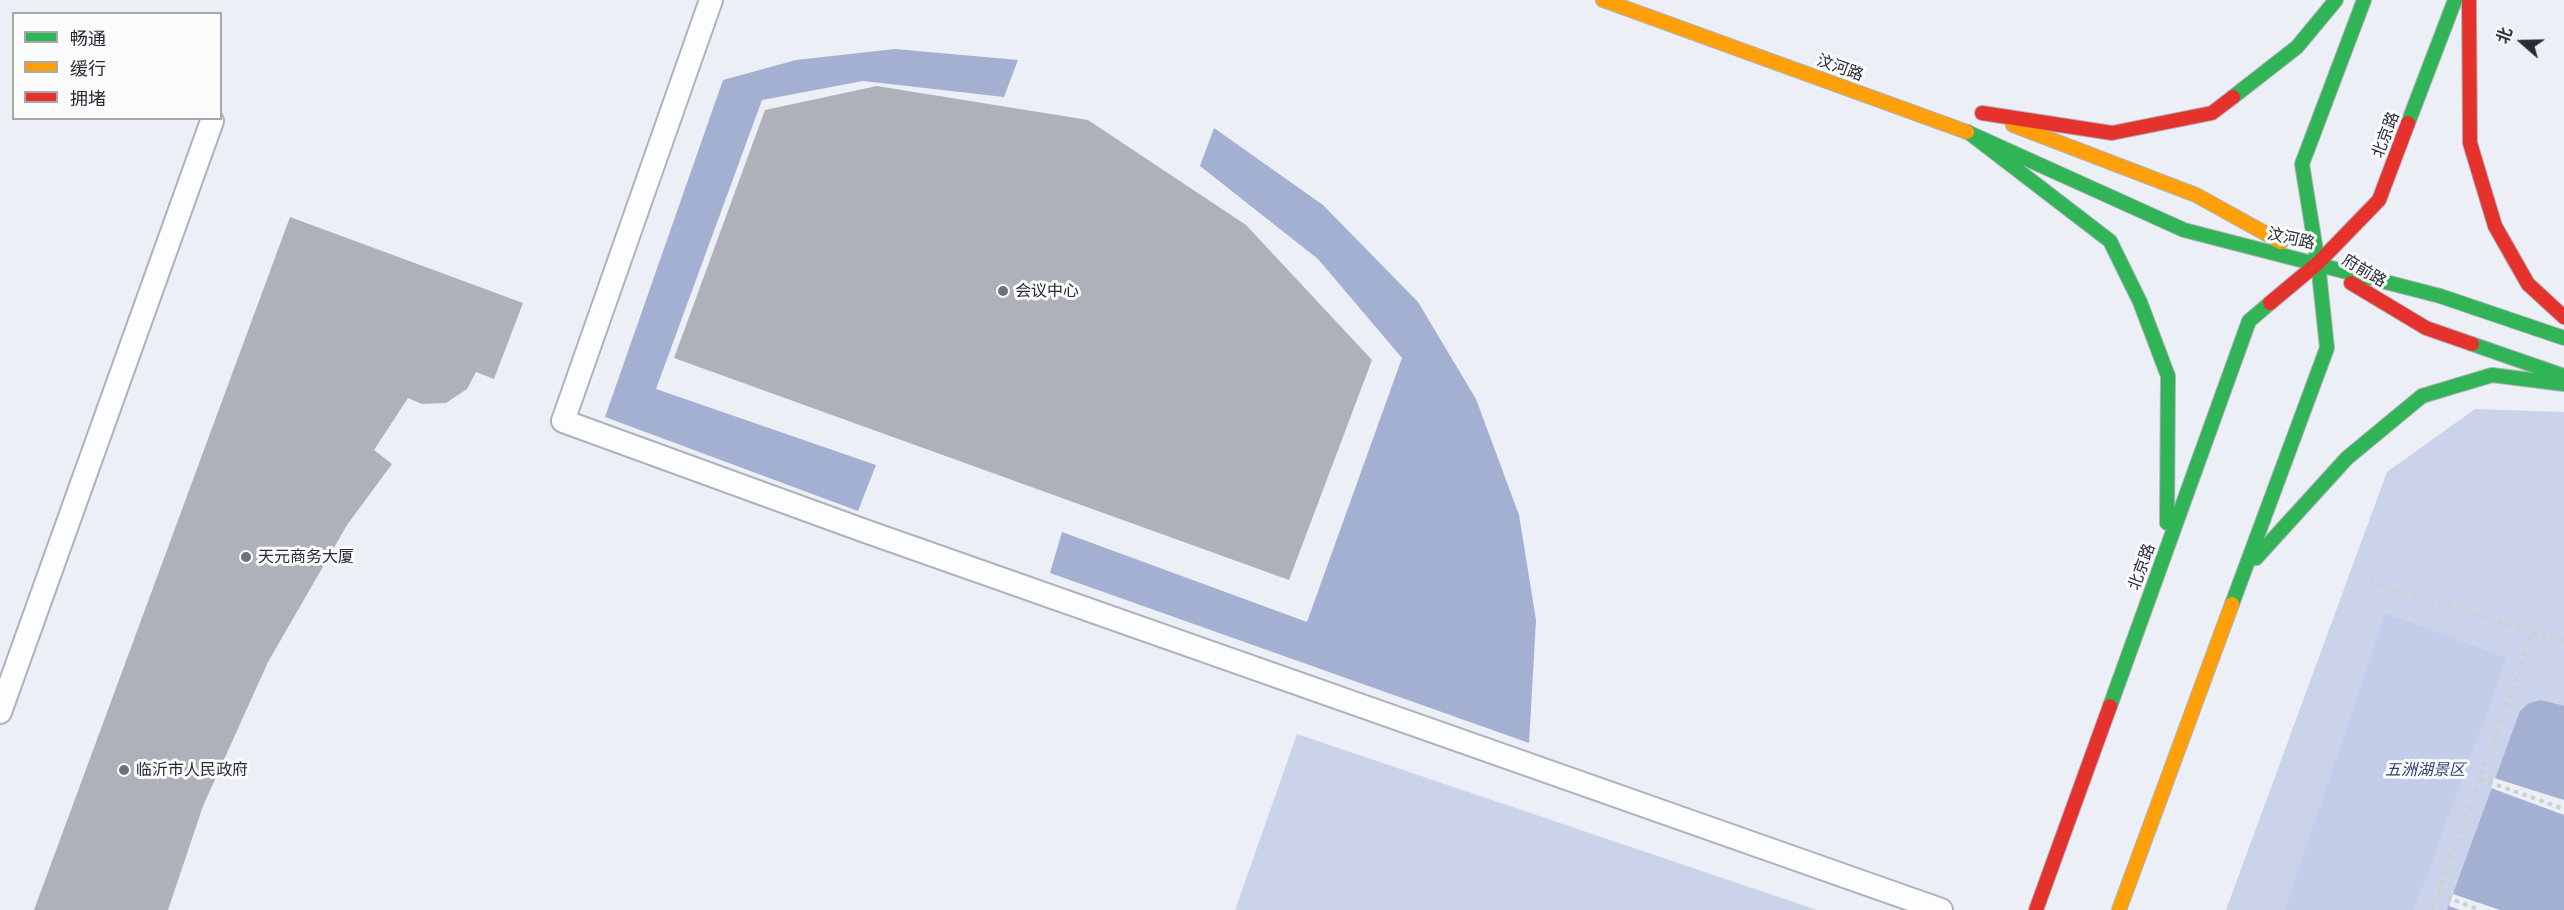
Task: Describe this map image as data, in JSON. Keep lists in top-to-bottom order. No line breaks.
{"streets":{"main road":["汶河路","北京路","府前路"]},"crossings":[["汶河路","北京路"],["汶河路","府前路"],["北京路","府前路"]],"parks":["五洲湖景区"],"places":["会议中心","天元商务大厦","临沂市人民政府"],"legend":["畅通","缓行","拥堵"],"north":"left"}
